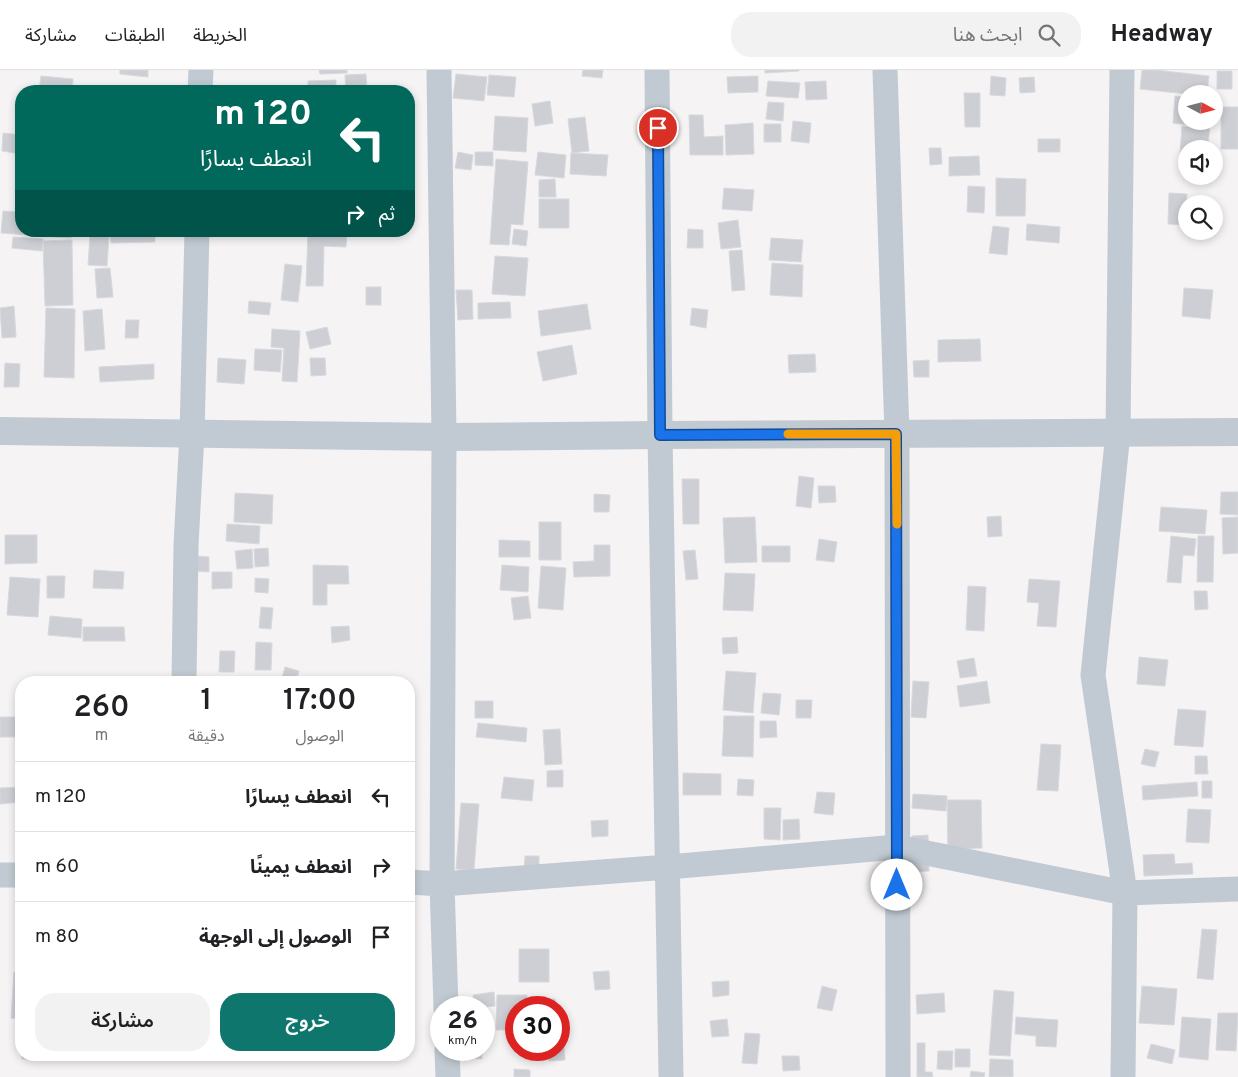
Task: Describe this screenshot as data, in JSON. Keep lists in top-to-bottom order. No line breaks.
{"north":"right","page":{"header":"Headway","search":"ابحث هنا","nav":["الخريطة","الطبقات","مشاركة"],"turn":["120 m","انعطف يسارًا"],"then":"ثم","eta":["17:00","الوصول","1","دقيقة","260","m"],"list":[{"name":"انعطف يسارًا","value":"120 m"},{"name":"انعطف يمينًا","value":"60 m"},{"name":"الوصول إلى الوجهة","value":"80 m"}],"buttons":["خروج","مشاركة"],"speed":"26 km/h","limit":"30"}}
